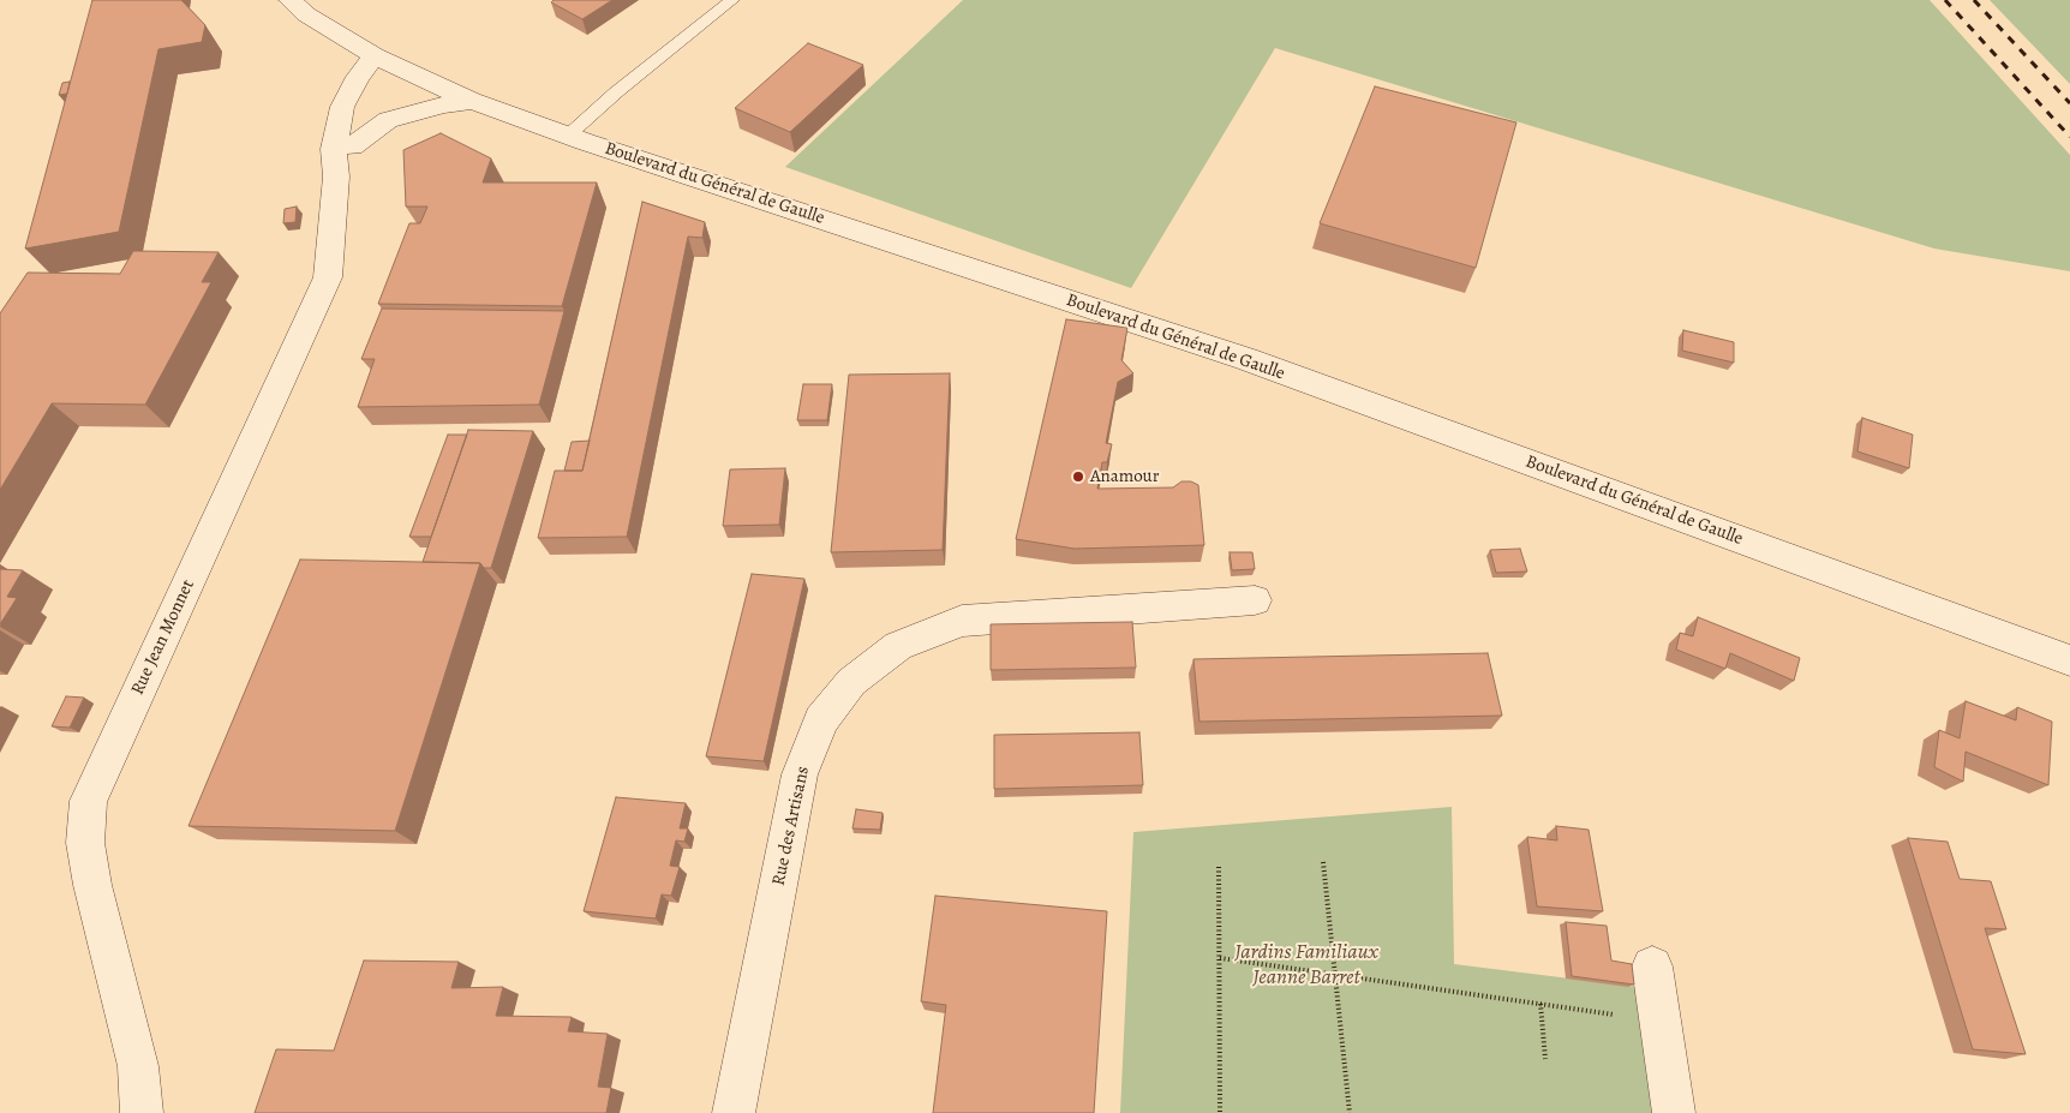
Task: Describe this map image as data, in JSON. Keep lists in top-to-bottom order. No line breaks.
{"streets":{"street":["Boulevard du Général de Gaulle","Rue Jean Monnet","Rue des Artisans"]},"parks":["Jardins Familiaux Jeanne Barret"],"places":["Anamour"]}
